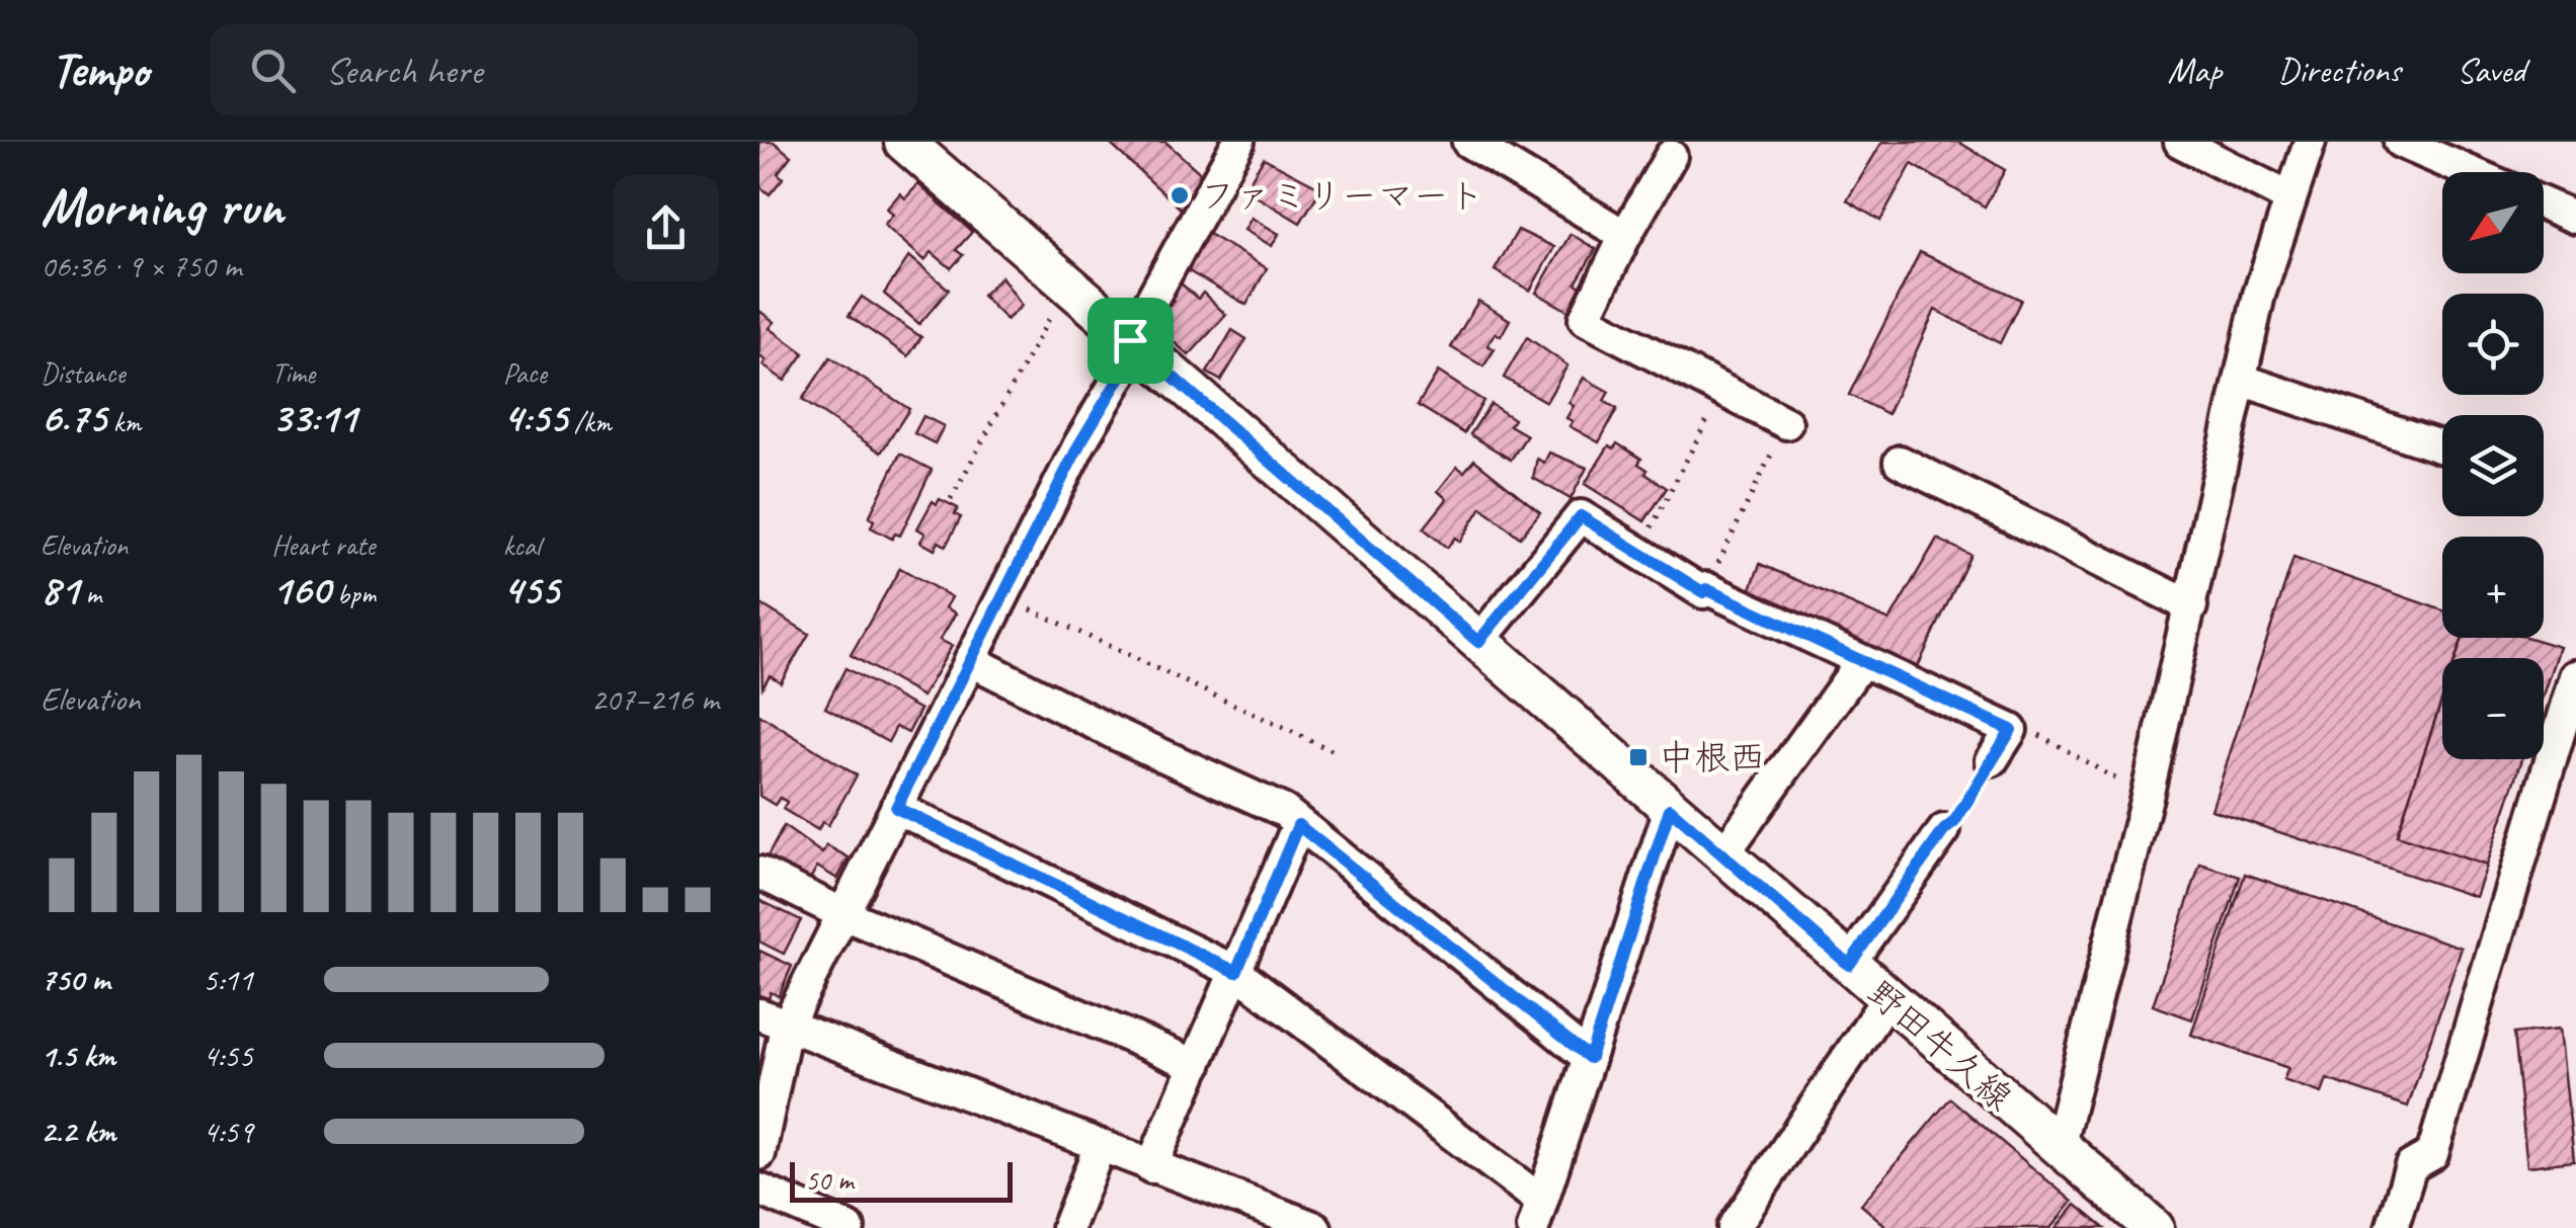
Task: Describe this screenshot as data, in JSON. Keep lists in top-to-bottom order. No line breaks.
{"streets":{"main road":["野田牛久線"]},"places":{"other":["ファミリーマート"],"transit":["中根西"]},"scale_bar":"50 m","north":"bottom left","page":{"header":"Tempo","search":"Search here","nav":["Map","Directions","Saved"],"heading":["Morning run","06:36 · 9 × 750 m"],"map_buttons":["+","−"],"stats":[["Distance","6.75 km"],["Time","33:11"],["Pace","4:55 /km"],["Elevation","81 m"],["Heart rate","160 bpm"],["kcal","455"]],"chart":["Elevation","207–216 m"],"list":[{"name":"750 m","note":"5:11"},{"name":"1.5 km","note":"4:55"},{"name":"2.2 km","note":"4:59"}],"scale":"50 m"}}
